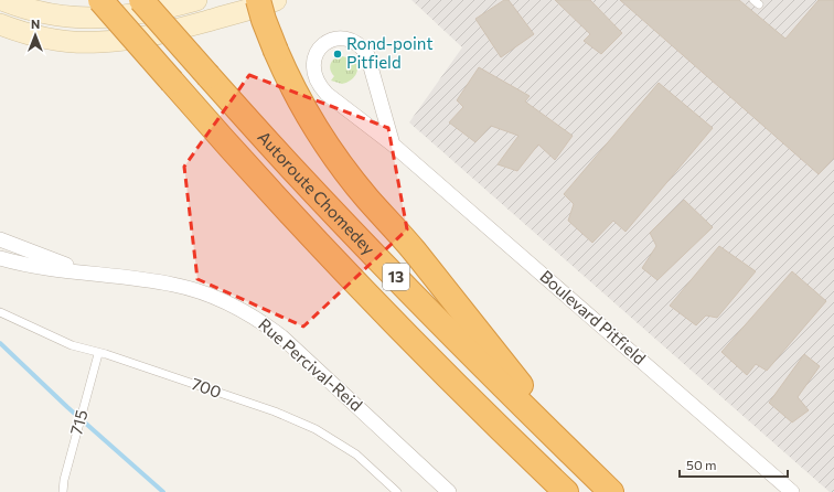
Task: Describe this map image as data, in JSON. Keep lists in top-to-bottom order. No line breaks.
{"streets":{"highway":["Autoroute Chomedey","13"],"street":["Boulevard Pitfield","Rue Percival-Reid"],"lane":["700","715"]},"crossings":[["700","715"]],"places":["Rond-point Pitfield"],"scale_bar":"50 m","north":"top"}
